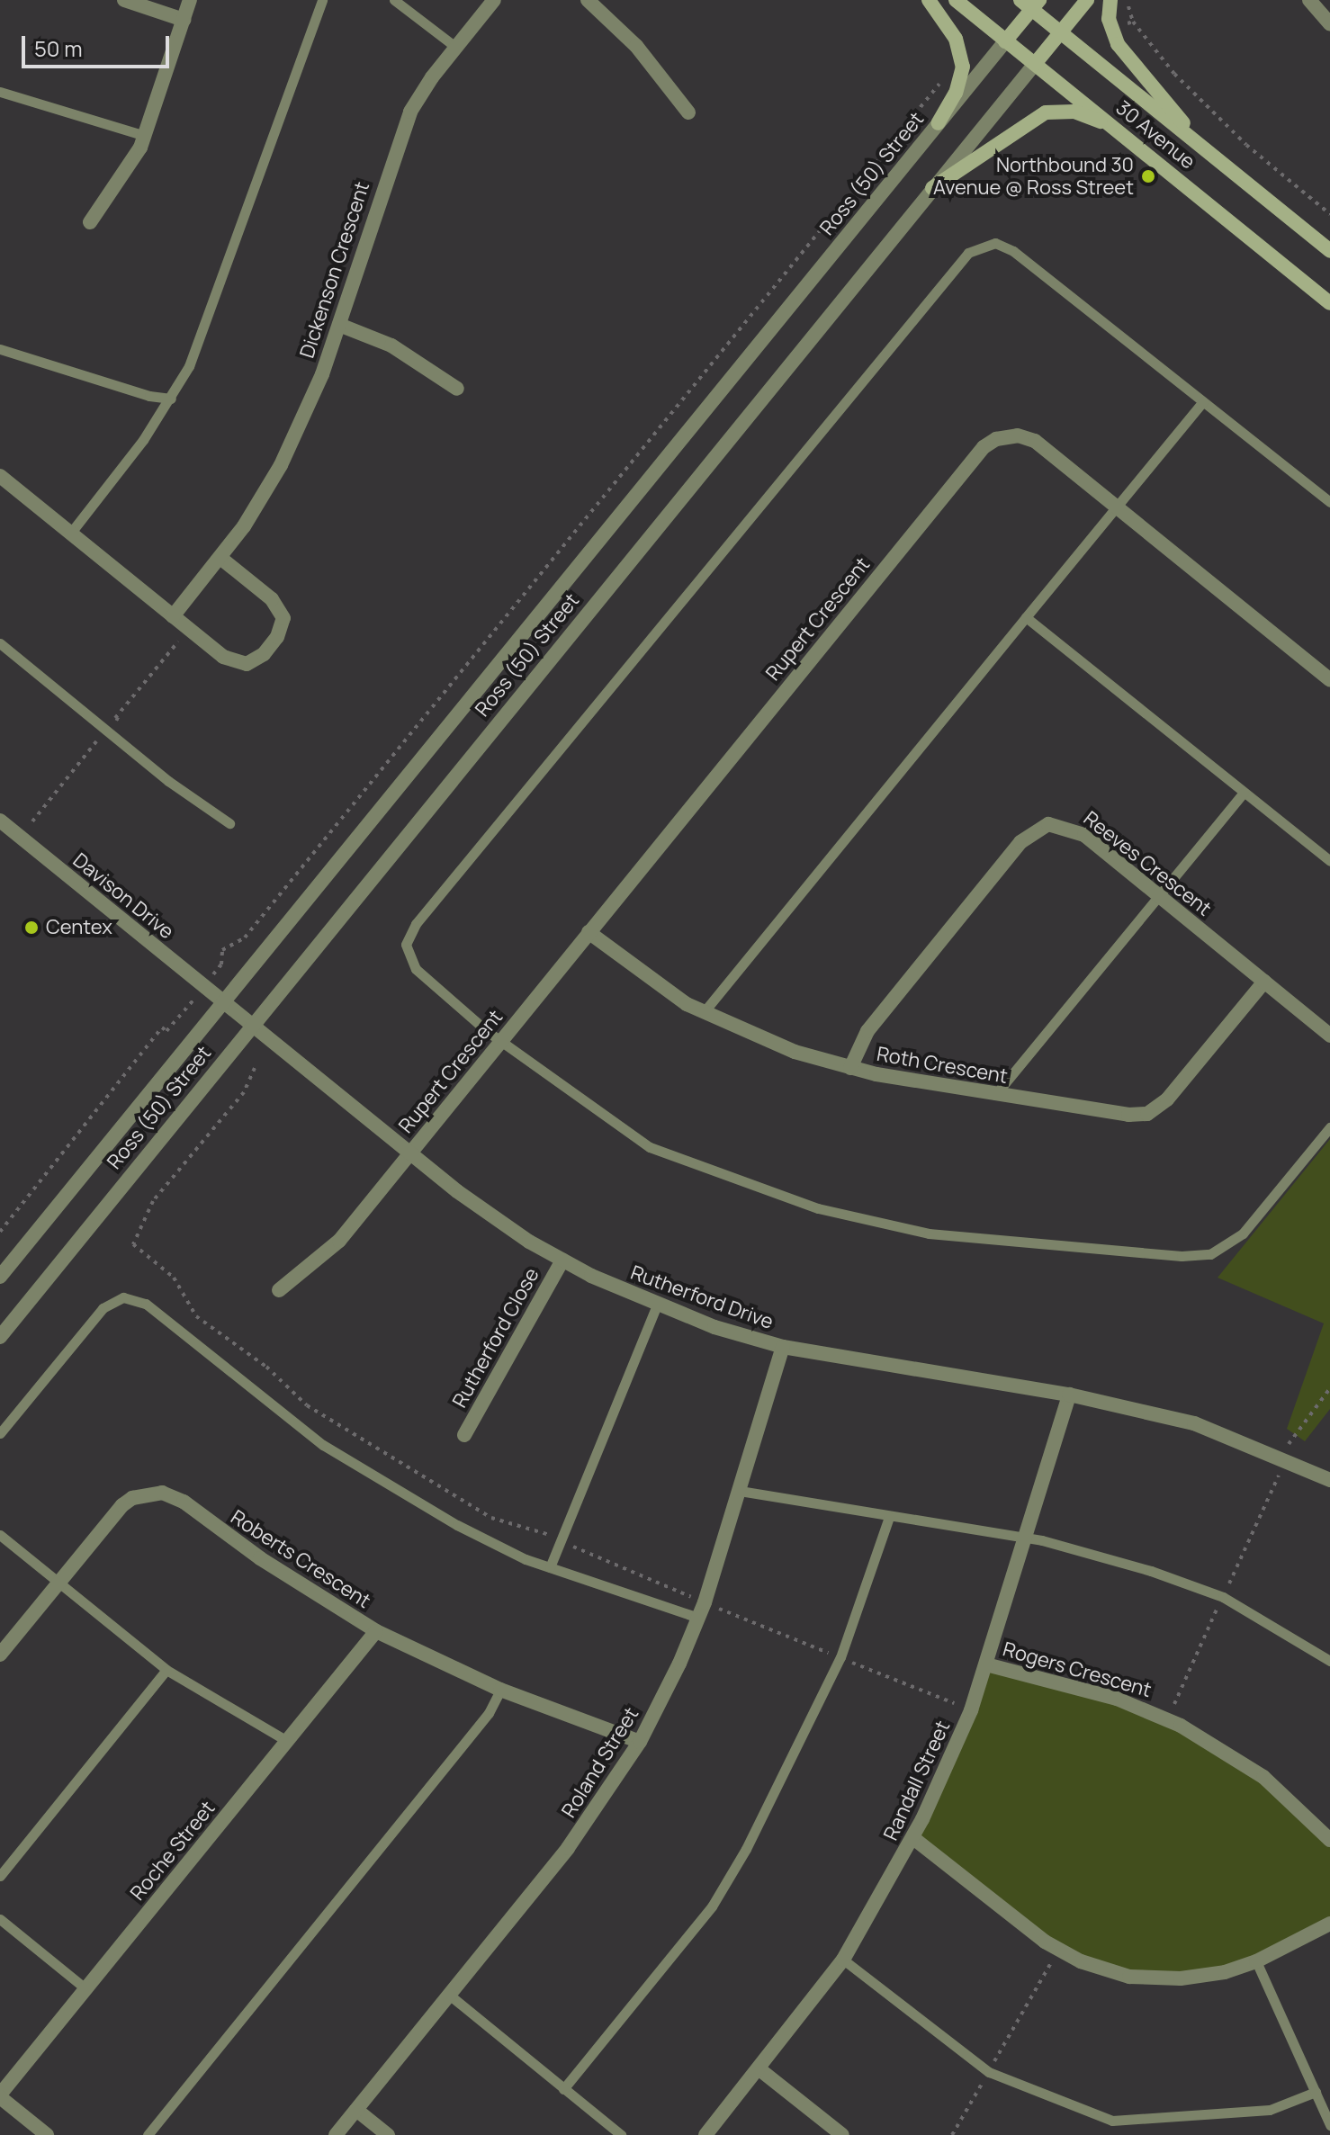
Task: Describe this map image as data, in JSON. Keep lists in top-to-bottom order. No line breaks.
{"streets":{"main road":["30 Avenue","Ross (50) Street"],"street":["Dickenson Crescent","Rupert Crescent","Reeves Crescent","Davison Drive","Roth Crescent","Rutherford Drive","Rutherford Close","Roberts Crescent","Rogers Crescent","Roland Street","Randall Street","Roche Street"]},"crossings":[["30 Avenue","Ross (50) Street"],["Ross (50) Street","Davison Drive"],["Ross (50) Street","Rutherford Drive"],["Rupert Crescent","Roth Crescent"],["Rupert Crescent","Rutherford Drive"],["Reeves Crescent","Roth Crescent"],["Davison Drive","Rutherford Drive"],["Rutherford Drive","Rutherford Close"],["Rutherford Drive","Roland Street"],["Rutherford Drive","Randall Street"],["Roberts Crescent","Roland Street"],["Roberts Crescent","Roche Street"],["Rogers Crescent","Randall Street"]],"places":["Northbound 30 Avenue @ Ross Street","Centex"],"scale_bar":"50 m"}
